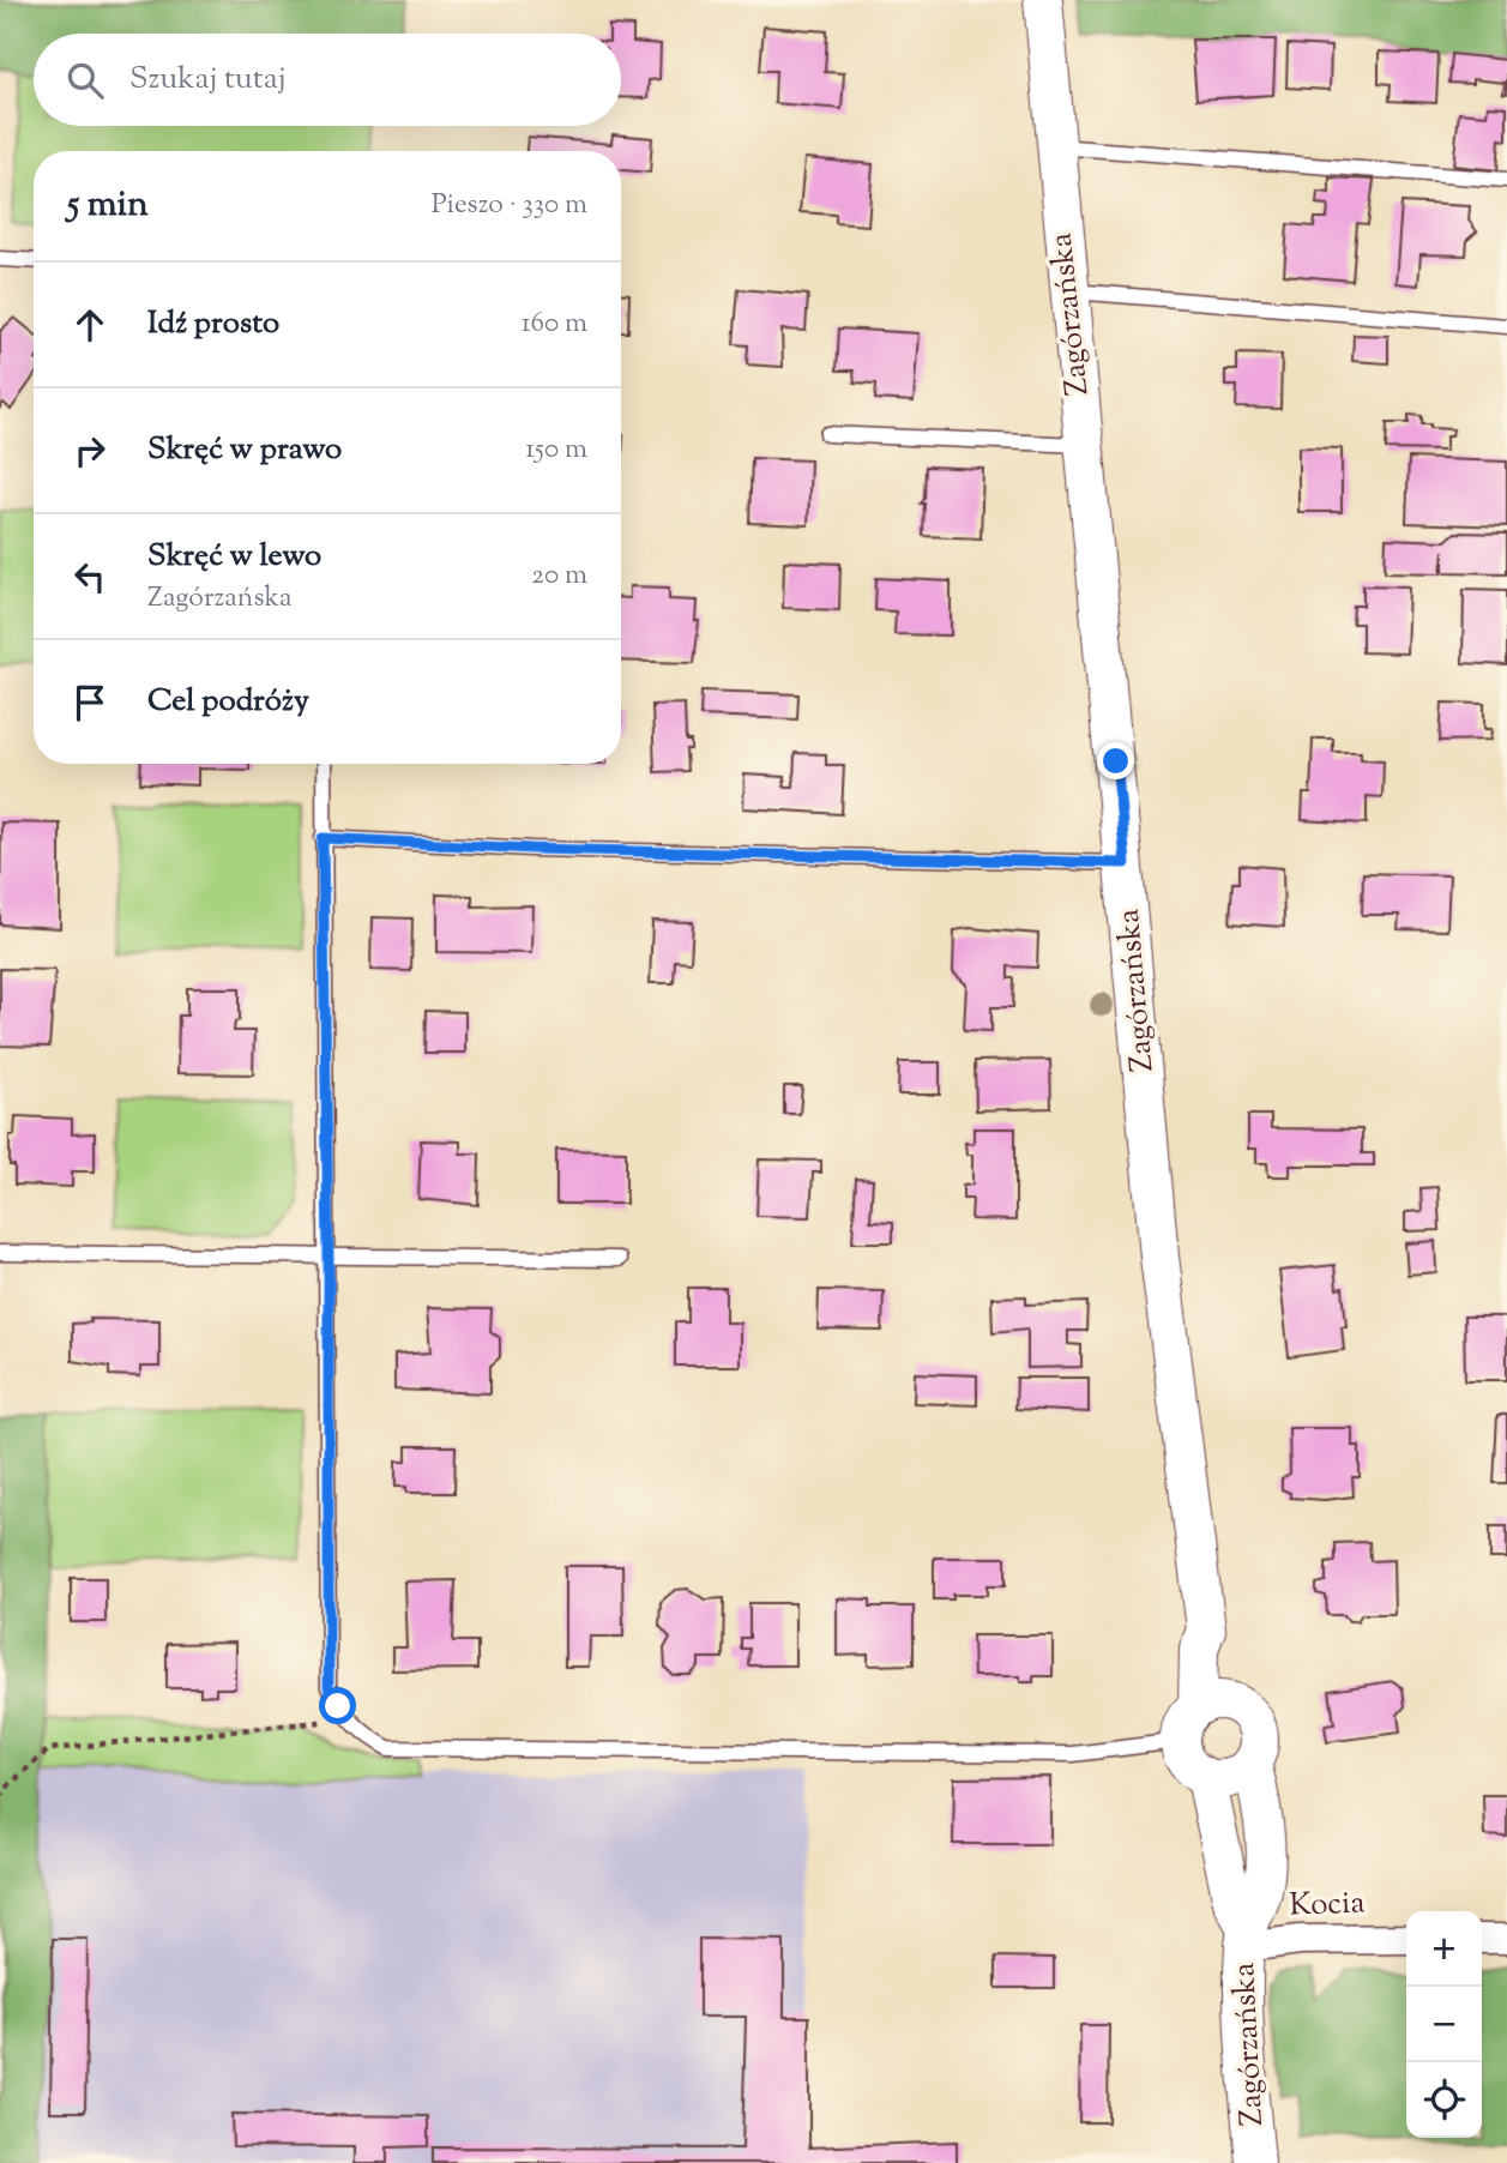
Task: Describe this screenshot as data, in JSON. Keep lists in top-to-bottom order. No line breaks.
{"streets":{"street":["Zagórzańska","Kocia"]},"crossings":[["Zagórzańska","Kocia"]],"page":{"search":"Szukaj tutaj","heading":["5 min","Pieszo · 330 m"],"list":[["Idź prosto","160 m"],["Skręć w prawo","150 m"],["Skręć w lewo","Zagórzańska","20 m"],"Cel podróży"],"map_buttons":["+","−"]}}
